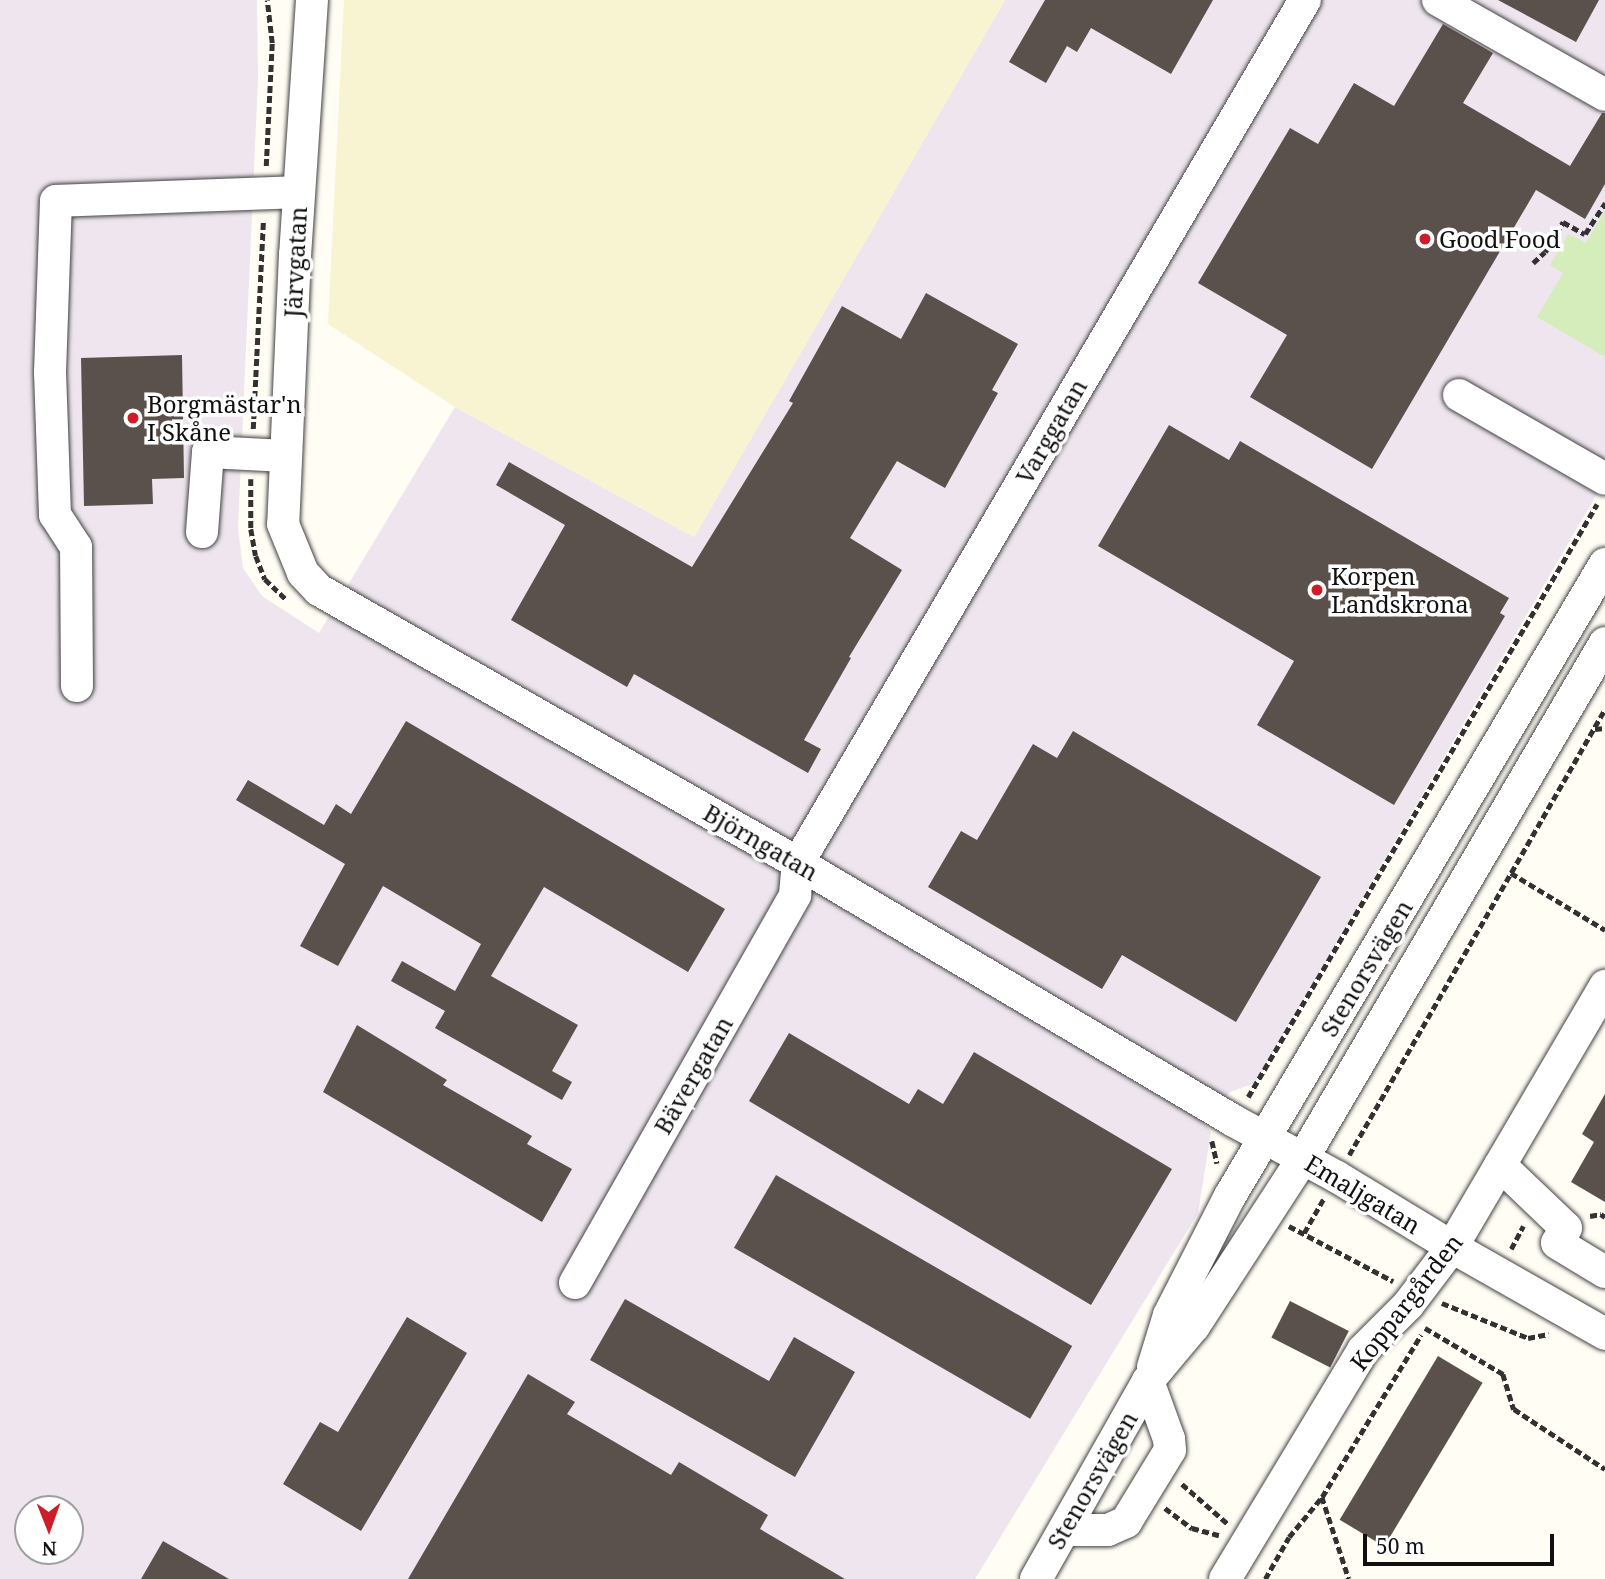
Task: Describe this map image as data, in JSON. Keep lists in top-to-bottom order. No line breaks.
{"streets":{"street":["Järvgatan","Varggatan","Björngatan","Stenorsvägen","Bävergatan","Emaljgatan","Koppargården"]},"crossings":[["Järvgatan","Björngatan"],["Varggatan","Björngatan"],["Varggatan","Bävergatan"],["Björngatan","Stenorsvägen"],["Björngatan","Bävergatan"],["Björngatan","Emaljgatan"],["Stenorsvägen","Emaljgatan"],["Emaljgatan","Koppargården"]],"places":["Good Food","Borgmästar'n I Skåne","Korpen Landskrona"],"scale_bar":"50 m","north":"bottom"}
